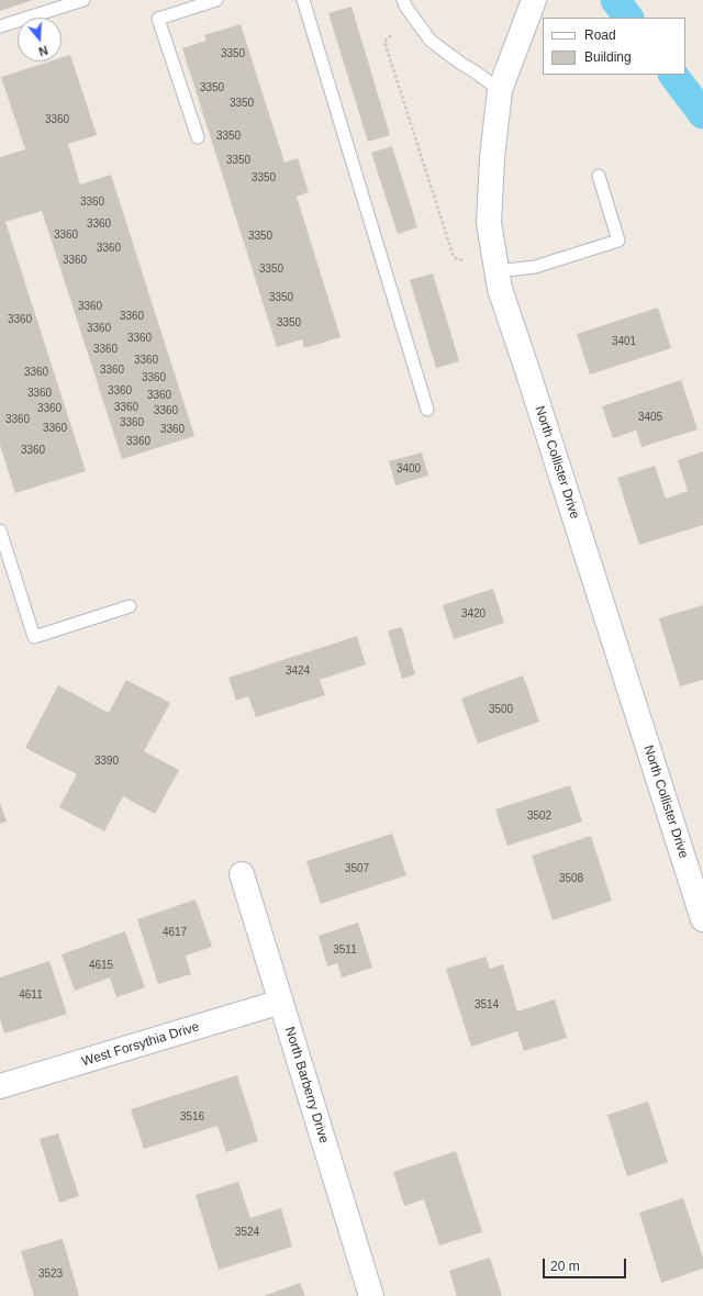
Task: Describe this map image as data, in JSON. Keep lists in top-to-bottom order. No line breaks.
{"streets":{"street":["North Collister Drive","West Forsythia Drive","North Barberry Drive"]},"crossings":[["West Forsythia Drive","North Barberry Drive"]],"house_numbers":["3350","3350","3350","3360","3350","3350","3350","3360","3360","3360","3350","3360","3360","3350","3350","3360","3360","3360","3350","3360","3360","3401","3360","3360","3360","3360","3360","3360","3360","3360","3360","3360","3360","3405","3360","3360","3360","3360","3360","3360","3400","3420","3424","3500","3390","3502","3507","3508","4617","3511","4615","4611","3514","3516","3524","3523"],"legend":["Road","Building"],"scale_bar":"20 m","north":"bottom"}
